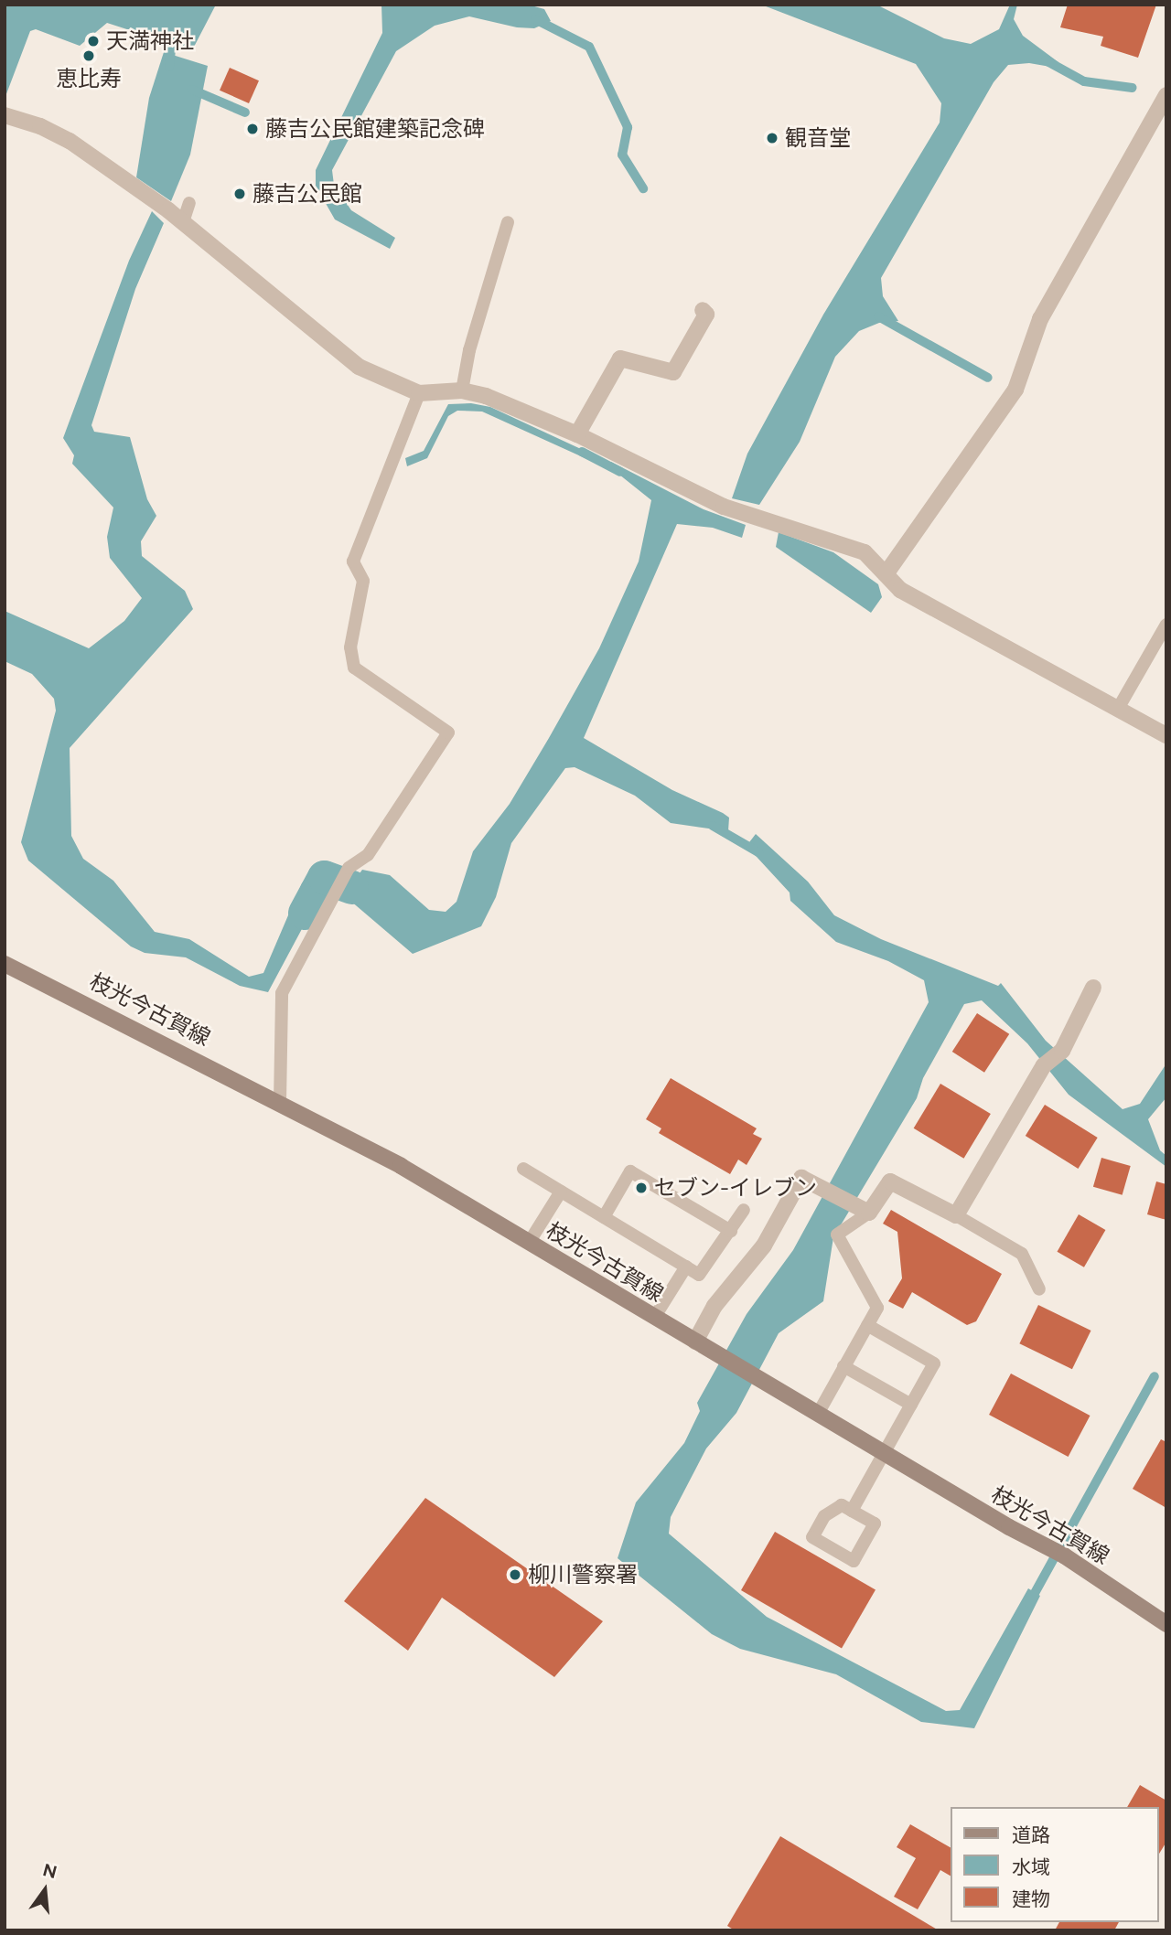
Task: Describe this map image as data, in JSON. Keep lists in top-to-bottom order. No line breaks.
{"streets":{"main road":["枝光今古賀線"]},"places":["天満神社","恵比寿","藤吉公民館建築記念碑","観音堂","藤吉公民館","セブン-イレブン","柳川警察署"],"legend":["道路","水域","建物"],"north":"top"}
